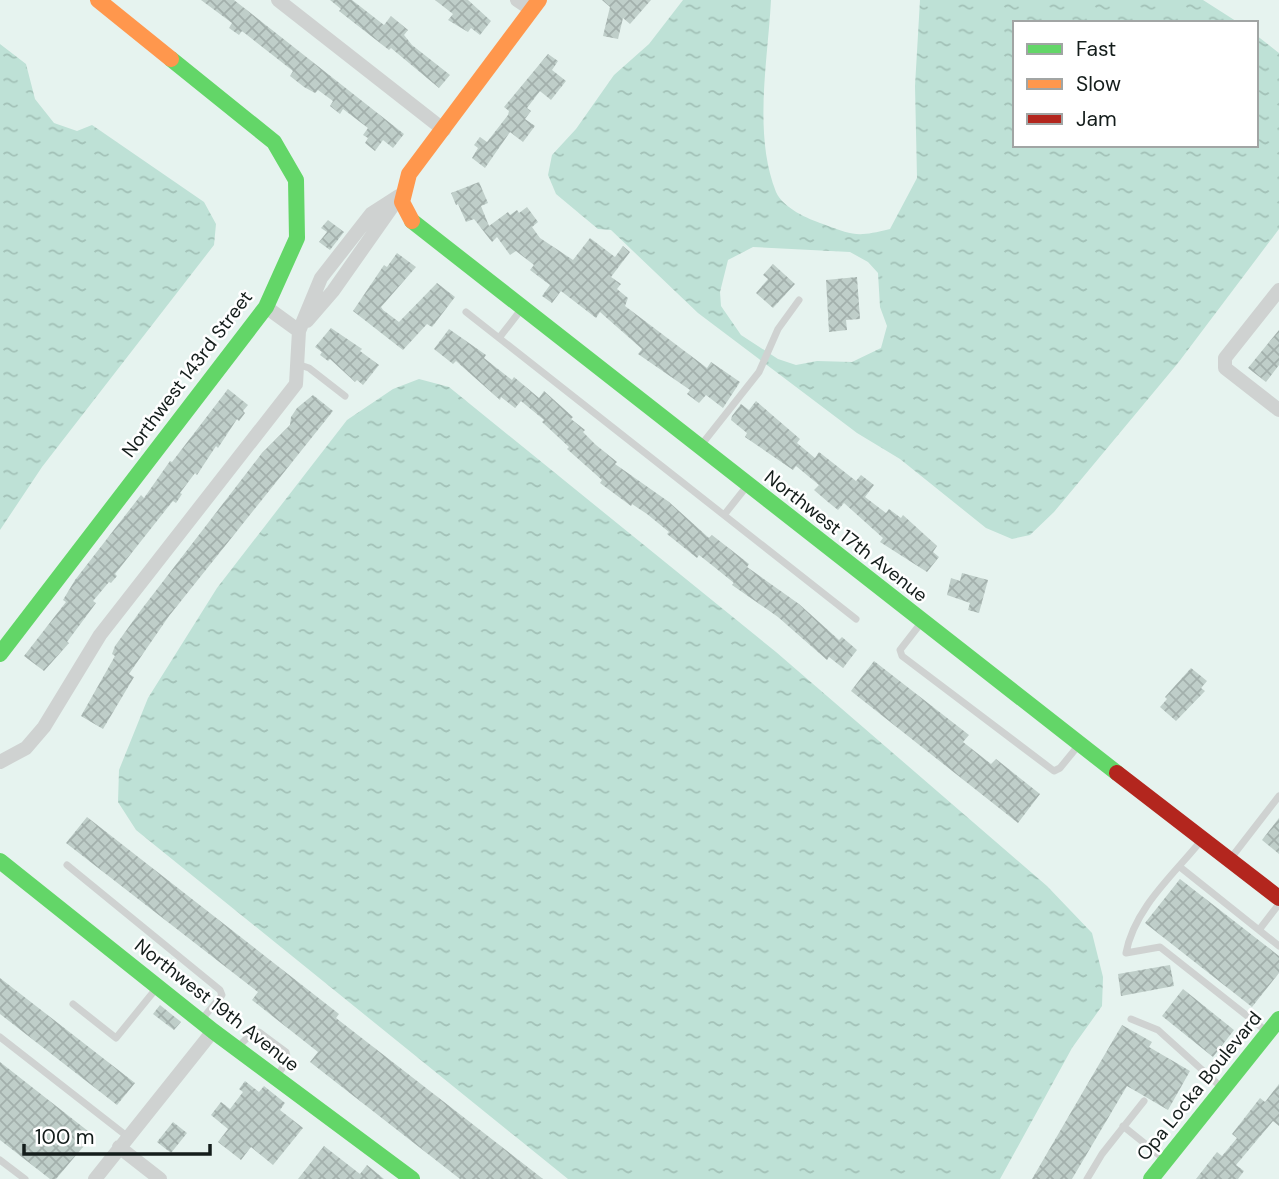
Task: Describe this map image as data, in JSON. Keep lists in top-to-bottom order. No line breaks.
{"streets":{"street":["Northwest 143rd Street","Northwest 17th Avenue","Northwest 19th Avenue","Opa Locka Boulevard"]},"legend":["Fast","Slow","Jam"],"scale_bar":"100 m"}
